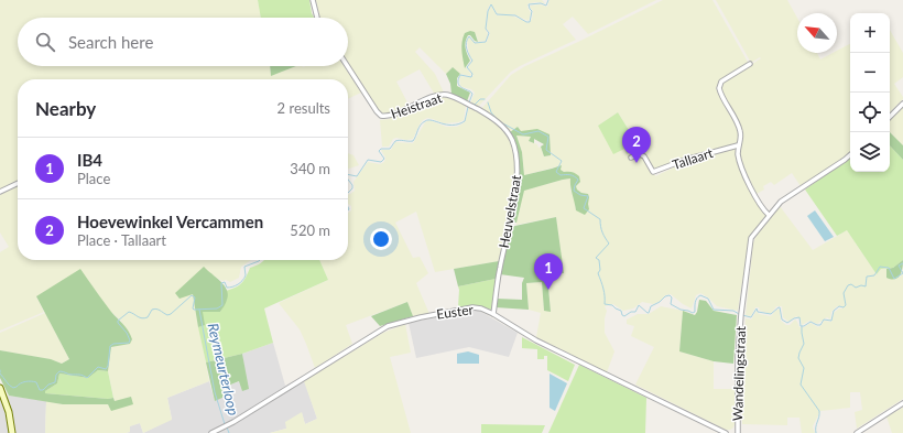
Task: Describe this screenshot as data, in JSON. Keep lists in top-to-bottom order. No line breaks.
{"streets":{"street":["Heistraat","Tallaart","Heuvelstraat","Euster","Wandelingstraat"]},"crossings":[["Heistraat","Heuvelstraat"],["Heuvelstraat","Euster"]],"water":["Reymeurterloop"],"north":"top left","page":{"map_buttons":["+","−"],"search":"Search here","heading":["Nearby","2 results"],"pins":["2","1"],"list":[{"mark":"1","name":"IB4","note":"Place","value":"340 m"},{"mark":"2","name":"Hoevewinkel Vercammen","note":"Place · Tallaart","value":"520 m"}]}}
